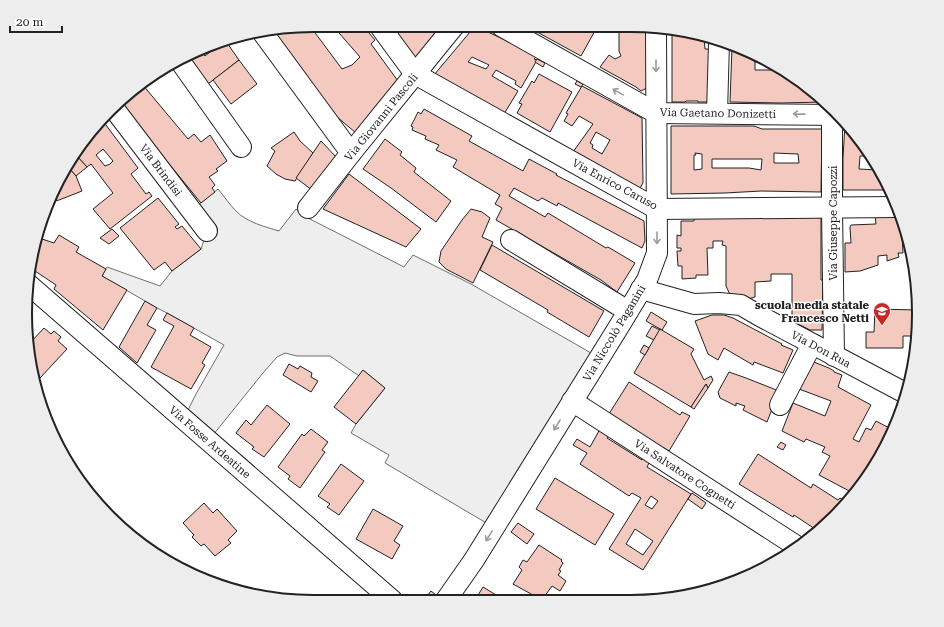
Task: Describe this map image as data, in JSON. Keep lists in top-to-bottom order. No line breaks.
{"streets":{"street":["Via Gaetano Donizetti","Via Giovanni Pascoli","Via Brindisi","Via Enrico Caruso","Via Giuseppe Capozzi","Via Niccolò Paganini","Via Don Rua","Via Fosse Ardeatine","Via Salvatore Cognetti"]},"crossings":[["Via Gaetano Donizetti","Via Niccolò Paganini"],["Via Giovanni Pascoli","Via Enrico Caruso"],["Via Enrico Caruso","Via Giuseppe Capozzi"],["Via Enrico Caruso","Via Niccolò Paganini"],["Via Giuseppe Capozzi","Via Don Rua"],["Via Niccolò Paganini","Via Don Rua"],["Via Niccolò Paganini","Via Salvatore Cognetti"]],"one_way":["Via Gaetano Donizetti","Via Niccolò Paganini"],"places":{"school or university":["scuola media statale Francesco Netti"]},"scale_bar":"20 m"}
